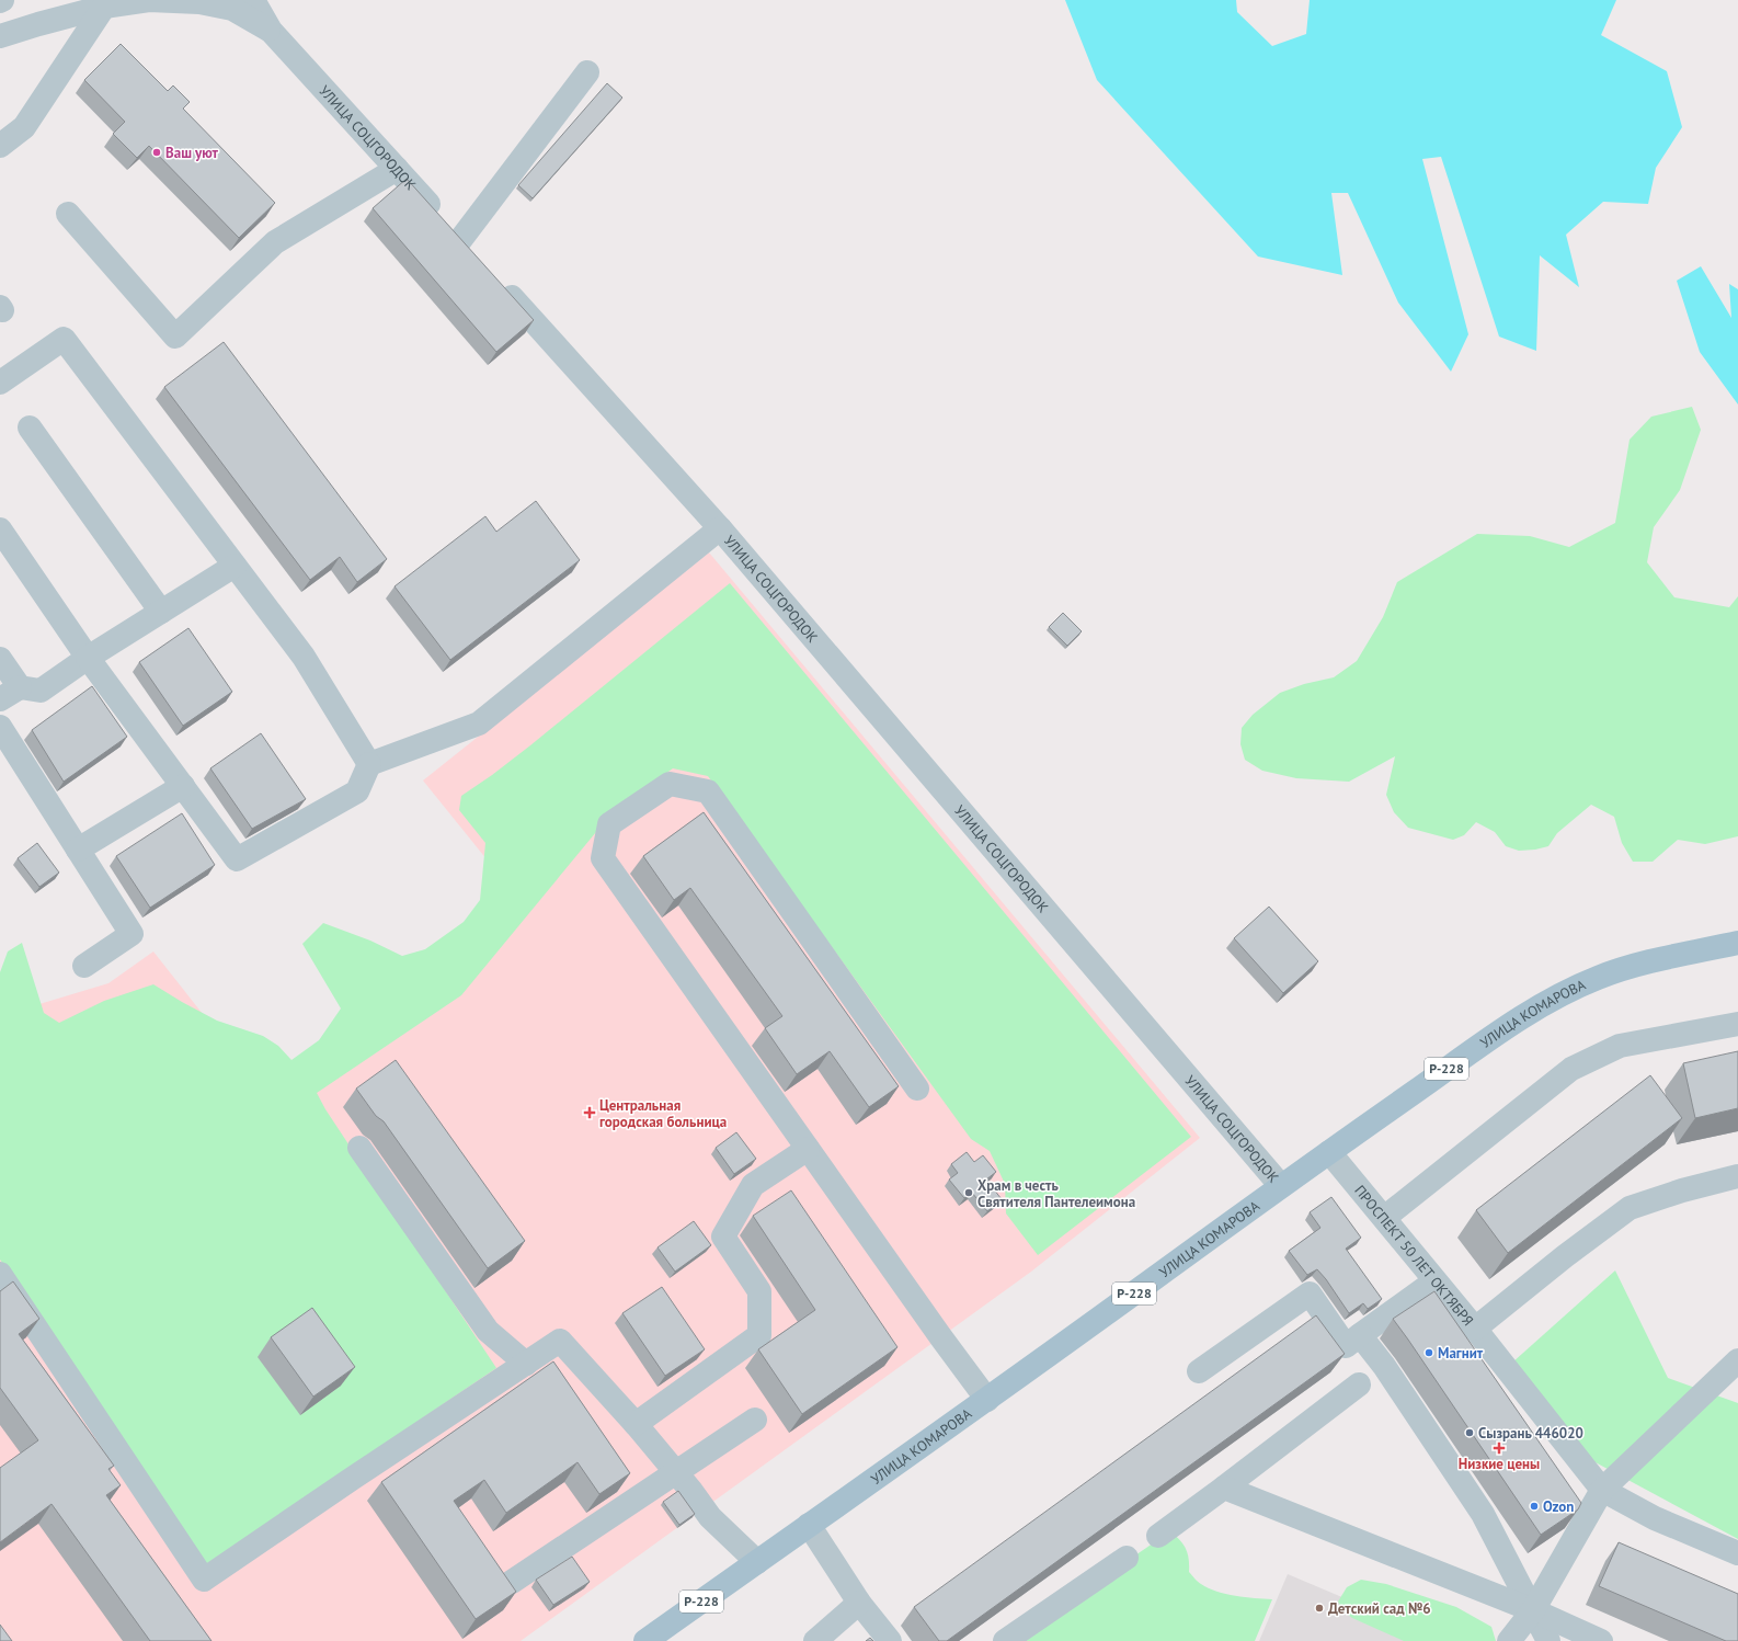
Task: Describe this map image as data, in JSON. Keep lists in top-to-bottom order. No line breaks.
{"streets":{"main road":["УЛИЦА КОМАРОВА","Р-228"],"street":["УЛИЦА СОЦГОРОДОК","ПРОСПЕКТ 50 ЛЕТ ОКТЯБРЯ"]},"crossings":[["УЛИЦА СОЦГОРОДОК","УЛИЦА КОМАРОВА"],["УЛИЦА КОМАРОВА","ПРОСПЕКТ 50 ЛЕТ ОКТЯБРЯ"]],"places":{"other":["Ваш уют","Храм в честь Святителя Пантелеимона","Магнит","Сызрань 446020","Ozon","Детский сад №6"],"health":["Центральная городская больница","Низкие цены"]}}
